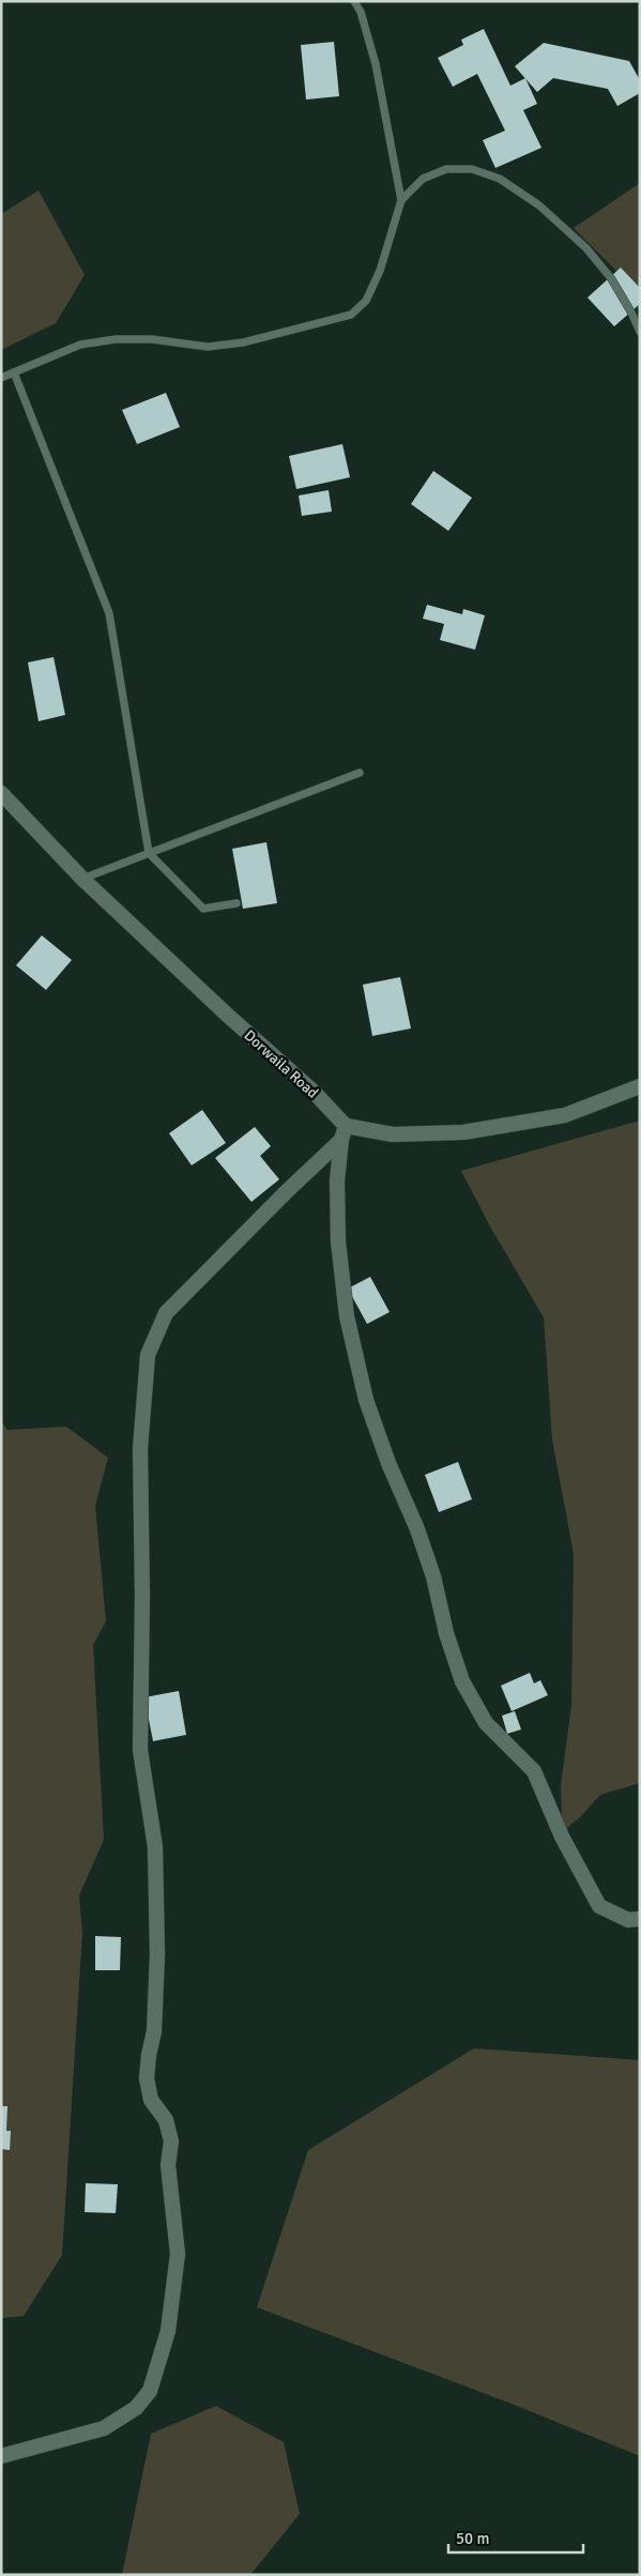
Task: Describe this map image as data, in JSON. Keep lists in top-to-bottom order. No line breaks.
{"streets":{"street":["Dorwaila Road"]},"scale_bar":"50 m"}
